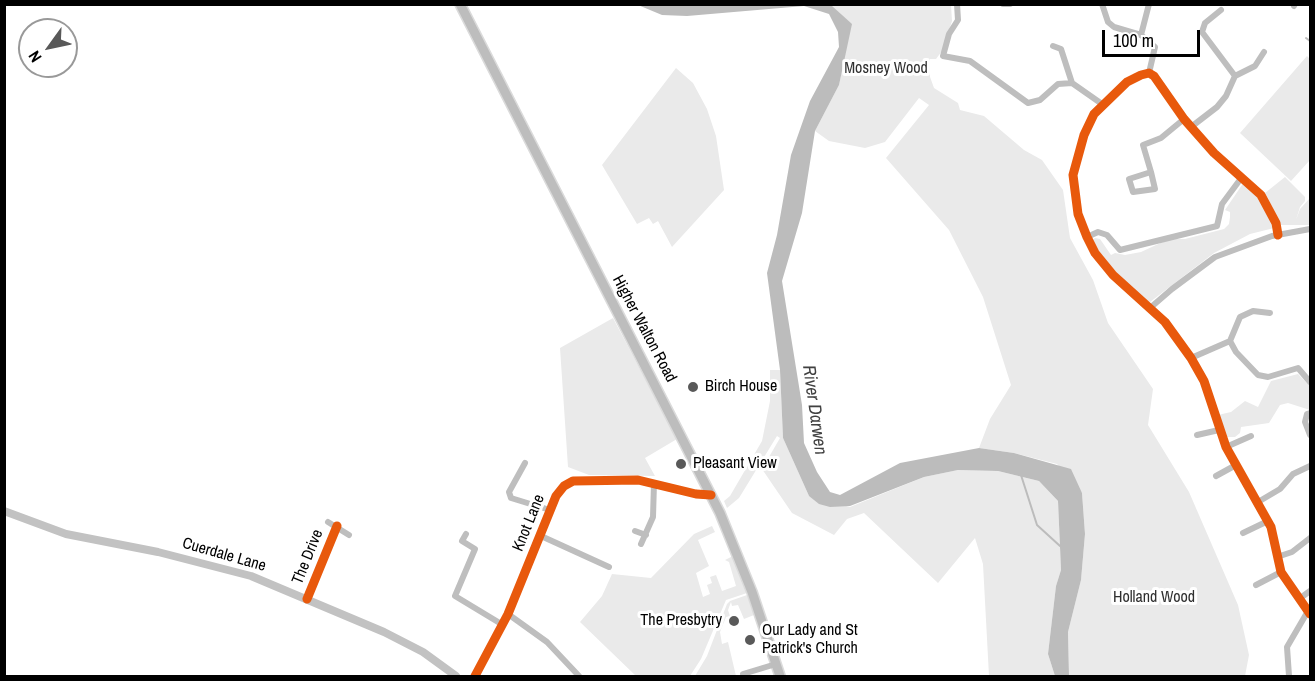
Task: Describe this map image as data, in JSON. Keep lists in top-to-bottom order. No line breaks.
{"streets":{"main road":["Higher Walton Road","Cuerdale Lane"],"street":["Knot Lane","The Drive"]},"crossings":[["Higher Walton Road","Knot Lane"],["Cuerdale Lane","The Drive"]],"water":["River Darwen"],"parks":["Mosney Wood","Holland Wood"],"places":["Birch House","Pleasant View","The Presbytry","Our Lady and St Patrick's Church"],"scale_bar":"100 m","north":"bottom left"}
